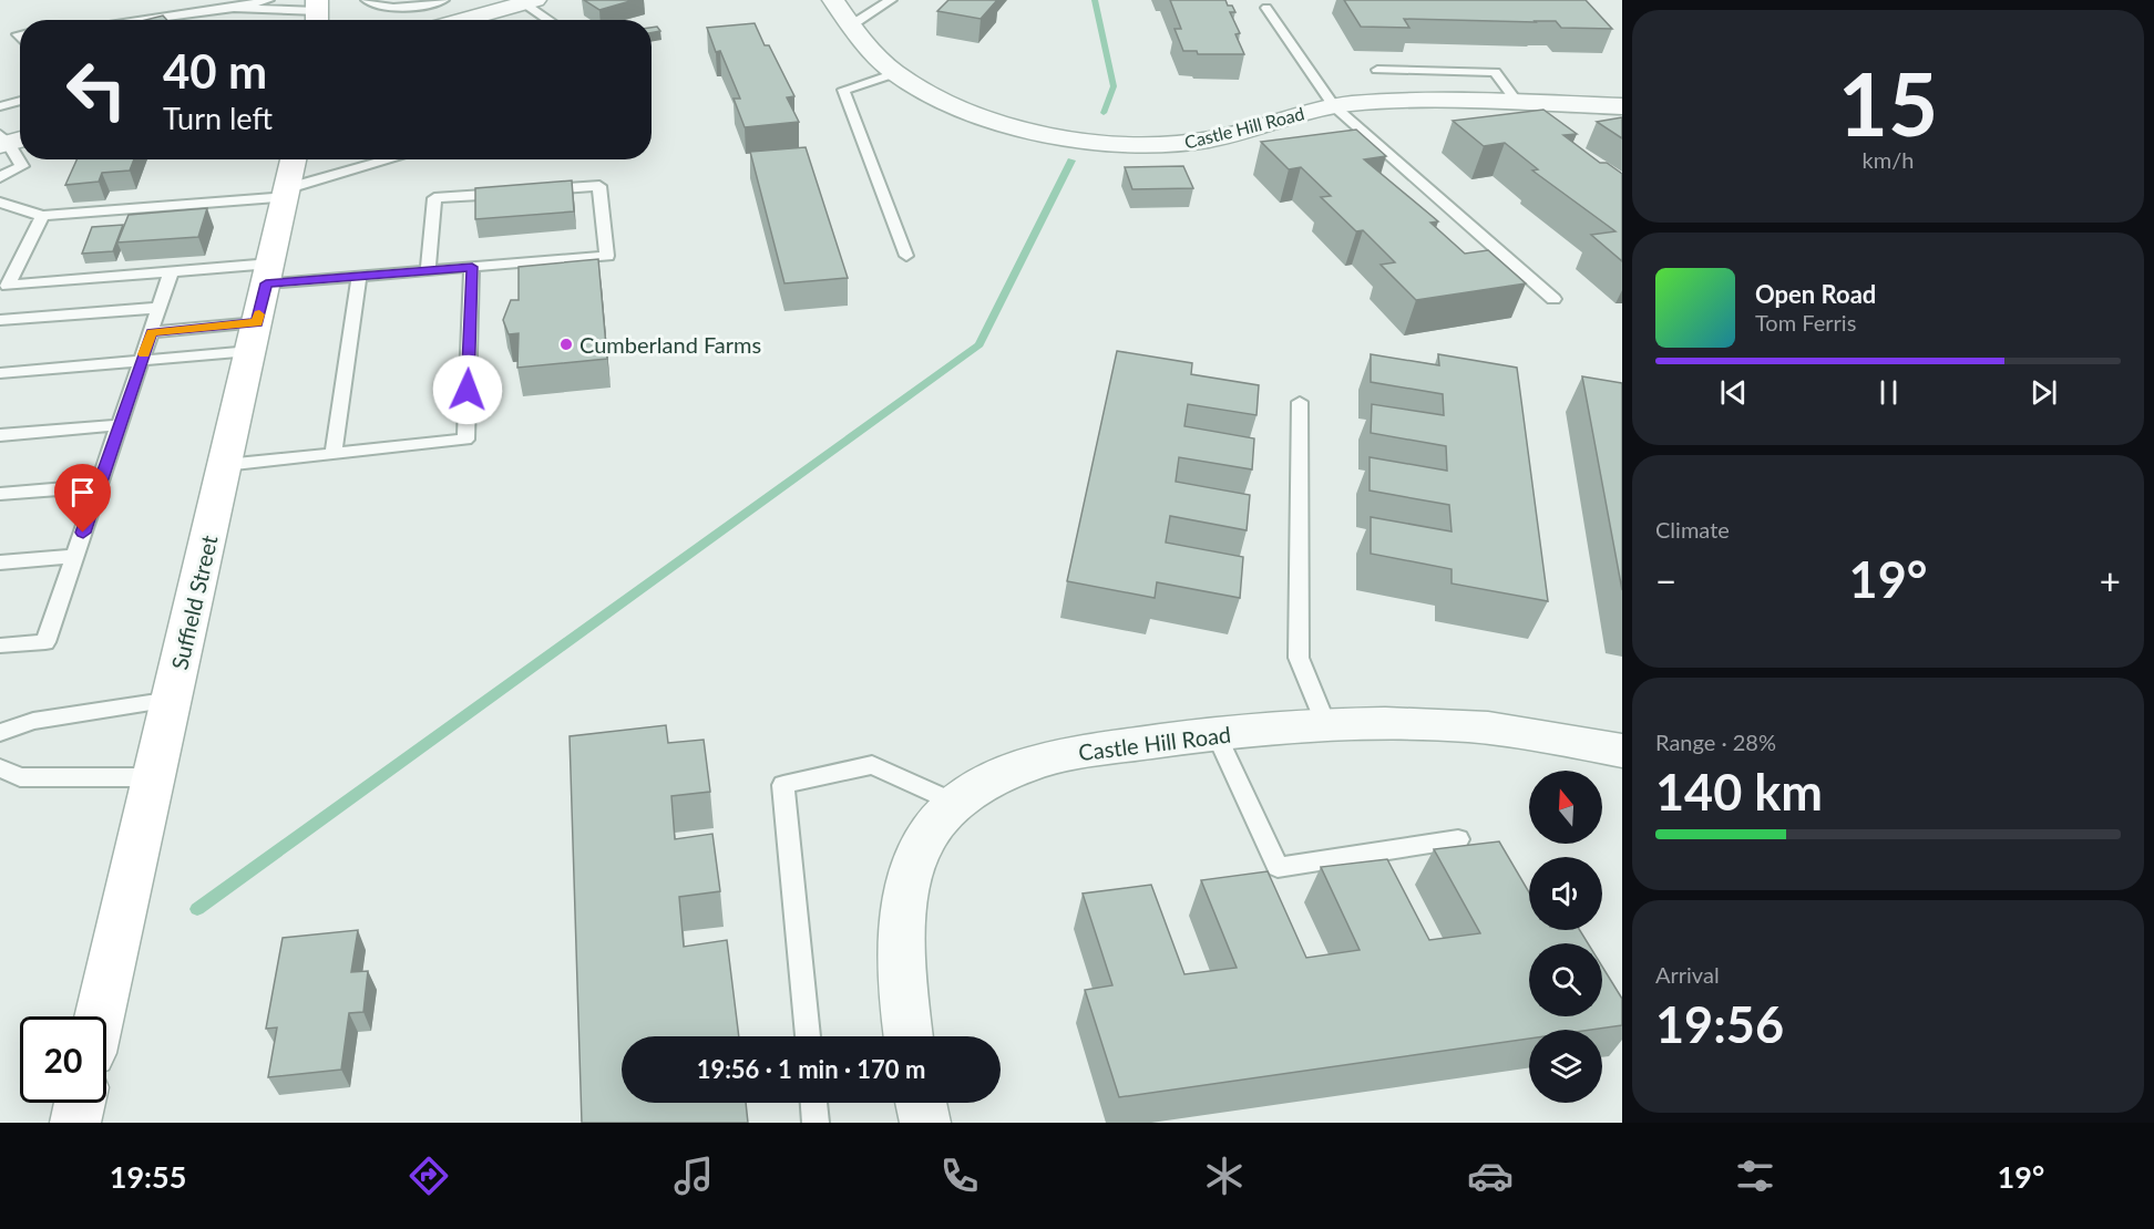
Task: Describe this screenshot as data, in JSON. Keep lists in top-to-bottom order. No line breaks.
{"streets":{"main road":["Suffield Street"],"street":["Castle Hill Road"]},"places":["Cumberland Farms"],"north":"top","page":{"tile":[["15","km/h"],"Climate",["Range · 28%","140 km"],["Arrival","19:56"]],"turn":["40 m","Turn left"],"song":["Open Road","Tom Ferris"],"heat":["−","19°","+"],"limit":"20","trip":"19:56 · 1 min · 170 m","tabs":["19:55","19°"]}}
